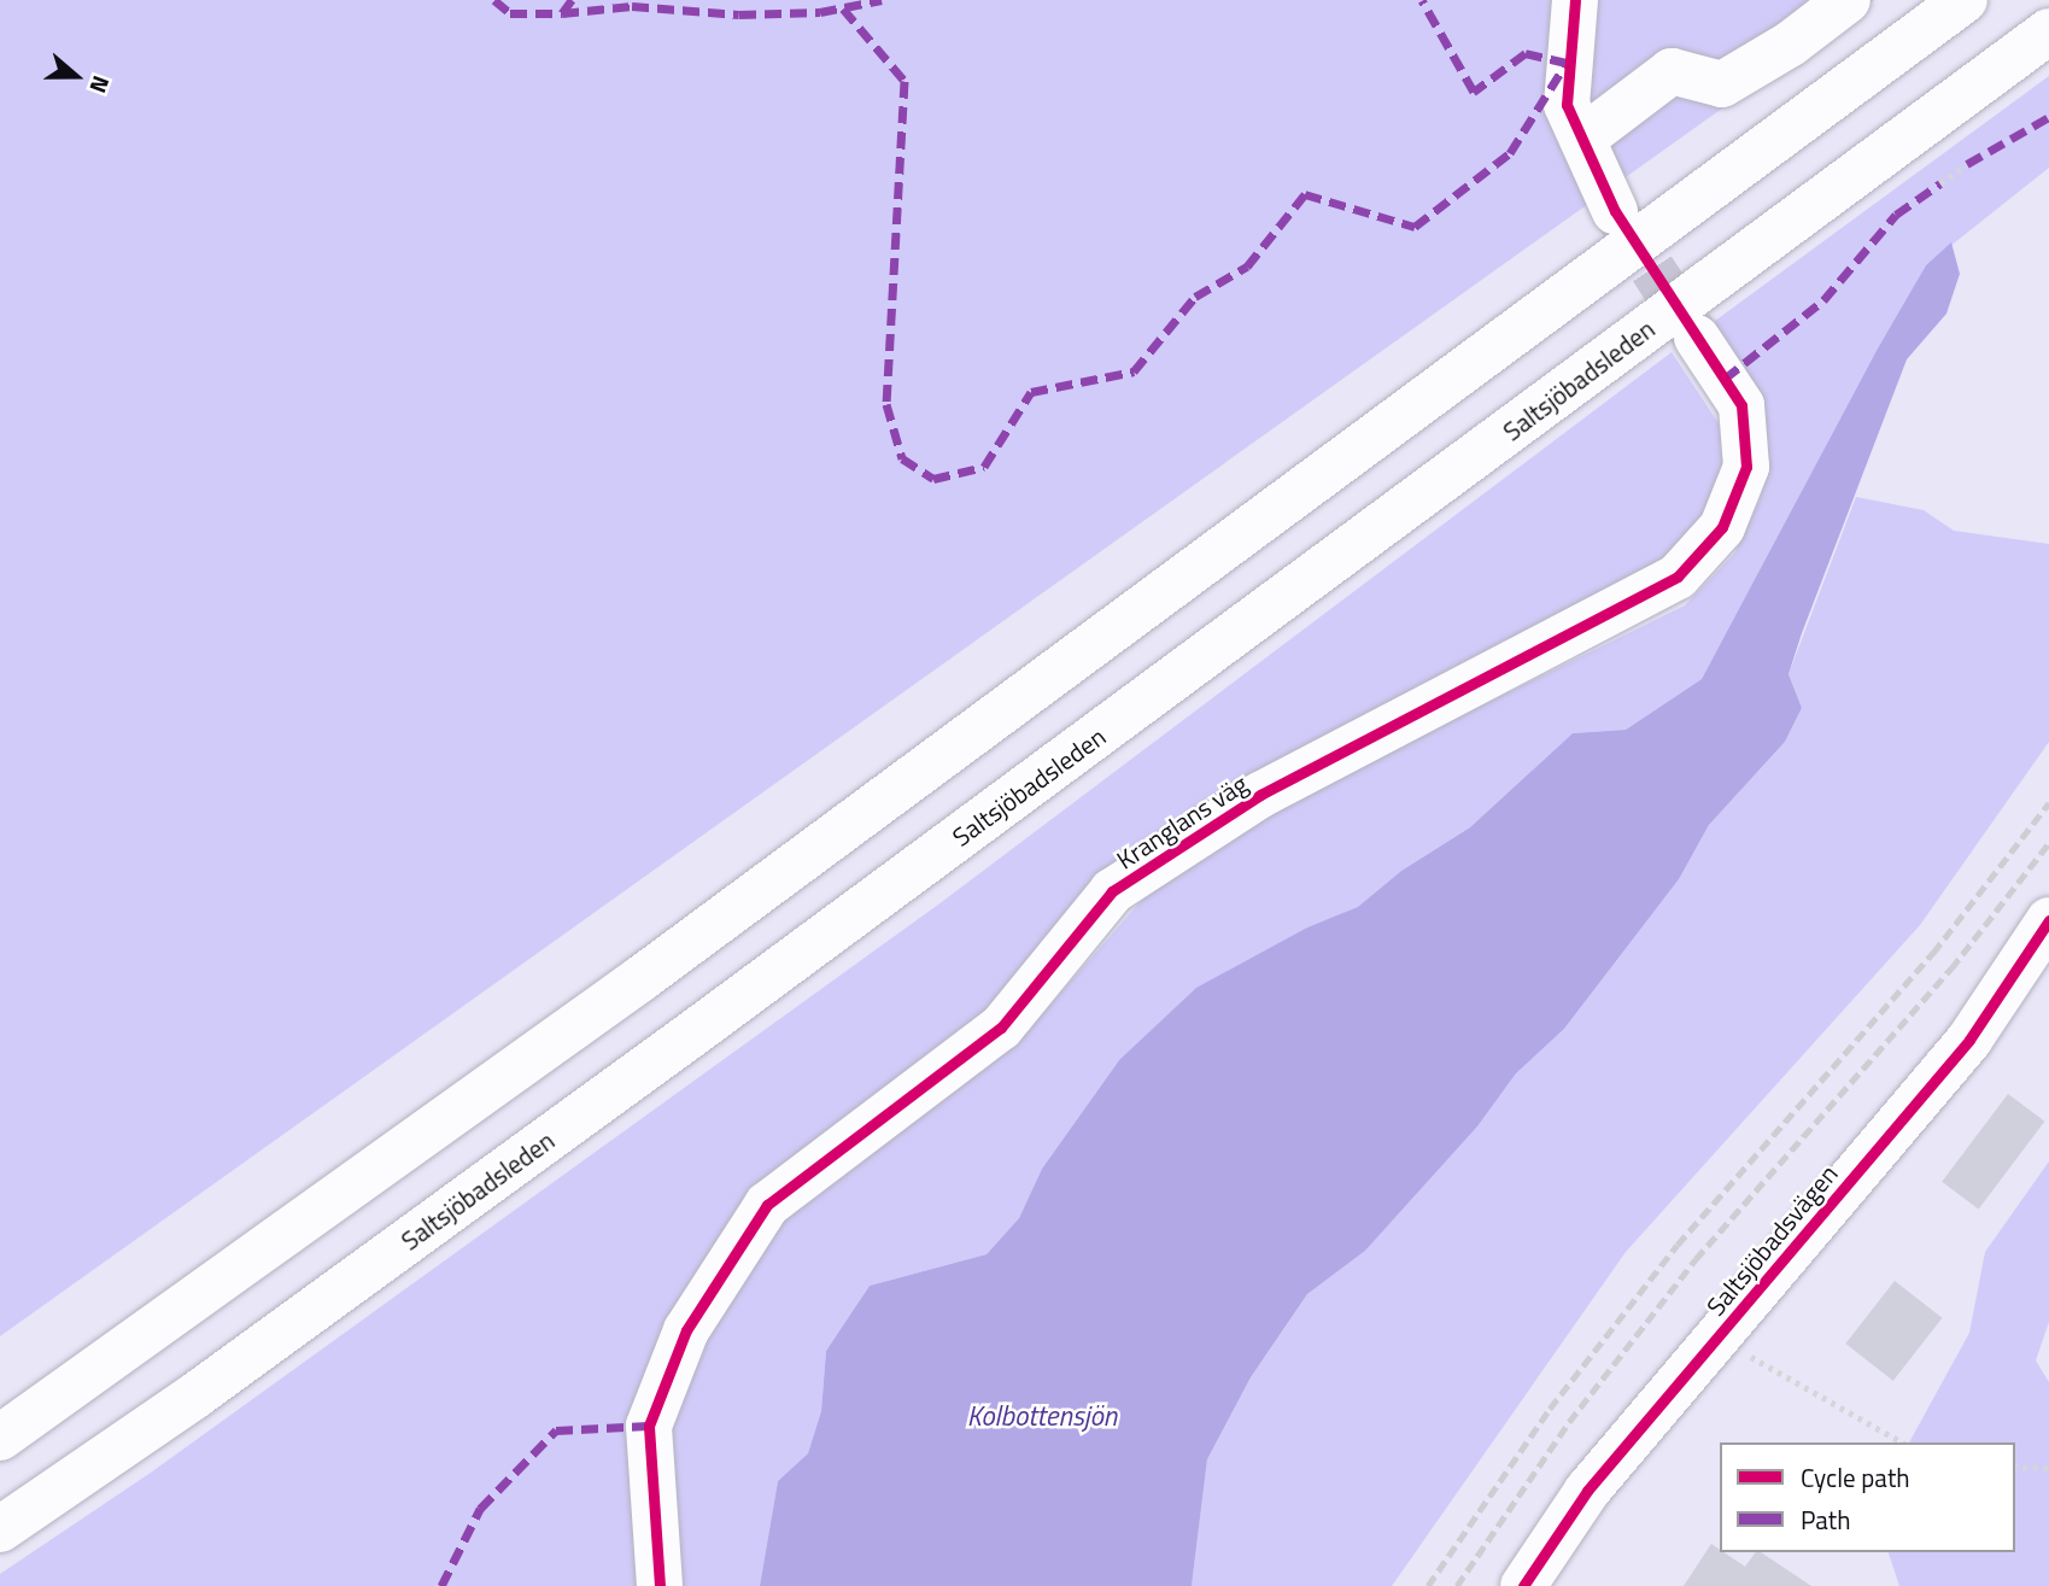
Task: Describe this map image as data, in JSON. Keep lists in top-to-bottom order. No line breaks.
{"streets":{"main road":["Saltsjöbadsleden","Kranglans väg","Saltsjöbadsvägen"]},"water":["Kolbottensjön"],"legend":["Cycle path","Path"],"north":"right"}
